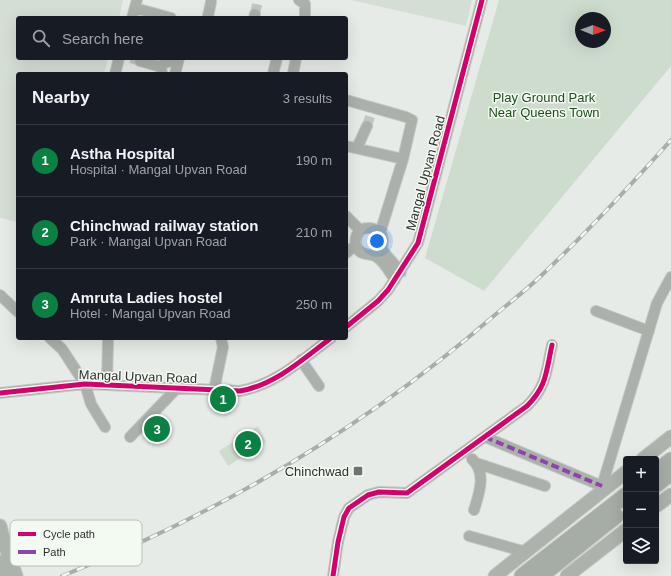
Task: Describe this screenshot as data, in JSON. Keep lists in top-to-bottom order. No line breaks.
{"streets":{"street":["Mangal Upvan Road"]},"parks":["Play Ground Park Near Queens Town"],"places":{"transit":["Chinchwad"]},"legend":["Cycle path","Path"],"north":"right","page":{"search":"Search here","heading":["Nearby","3 results"],"list":[{"mark":"1","name":"Astha Hospital","note":"Hospital · Mangal Upvan Road","value":"190 m"},{"mark":"2","name":"Chinchwad railway station","note":"Park · Mangal Upvan Road","value":"210 m"},{"mark":"3","name":"Amruta Ladies hostel","note":"Hotel · Mangal Upvan Road","value":"250 m"}],"pins":["1","3","2"],"map_buttons":["+","−"]}}
